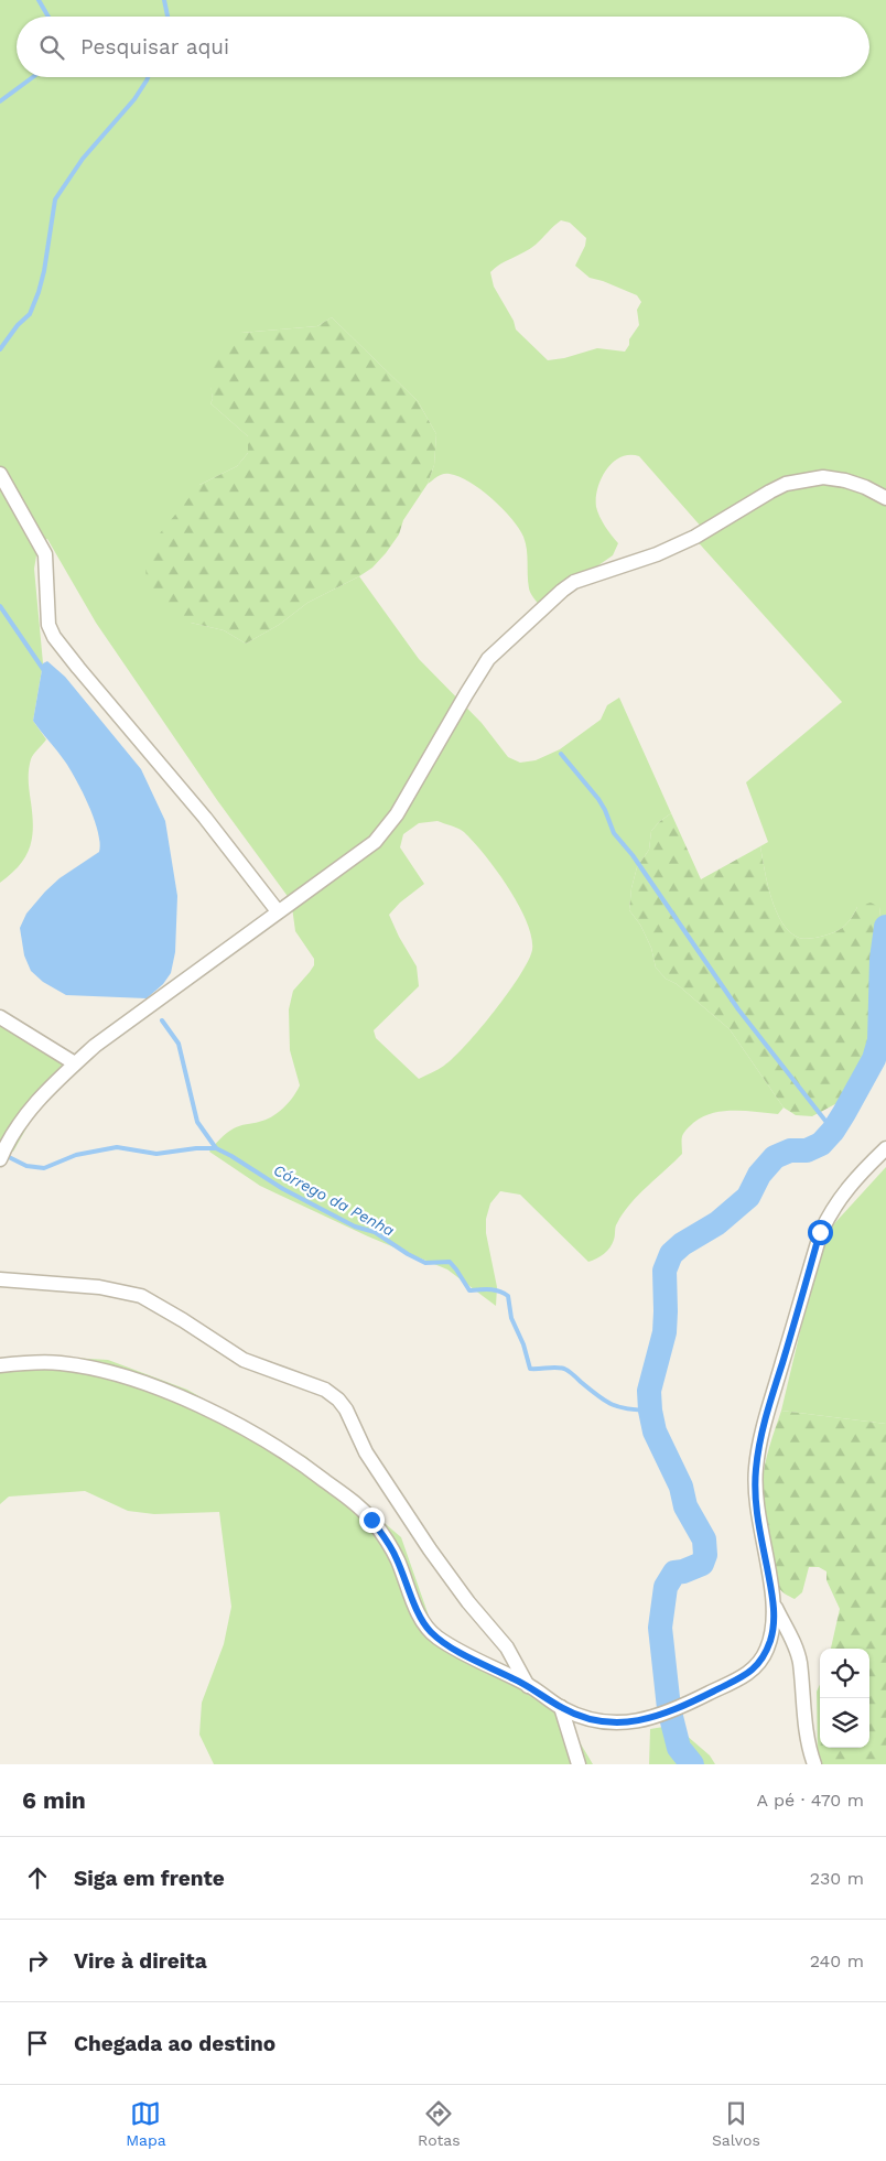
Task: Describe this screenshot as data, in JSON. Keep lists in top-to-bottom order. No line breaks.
{"water":["Córrego da Penha"],"page":{"search":"Pesquisar aqui","heading":["6 min","A pé · 470 m"],"list":[["Siga em frente","230 m"],["Vire à direita","240 m"],"Chegada ao destino"],"nav":["Mapa","Rotas","Salvos"]}}
